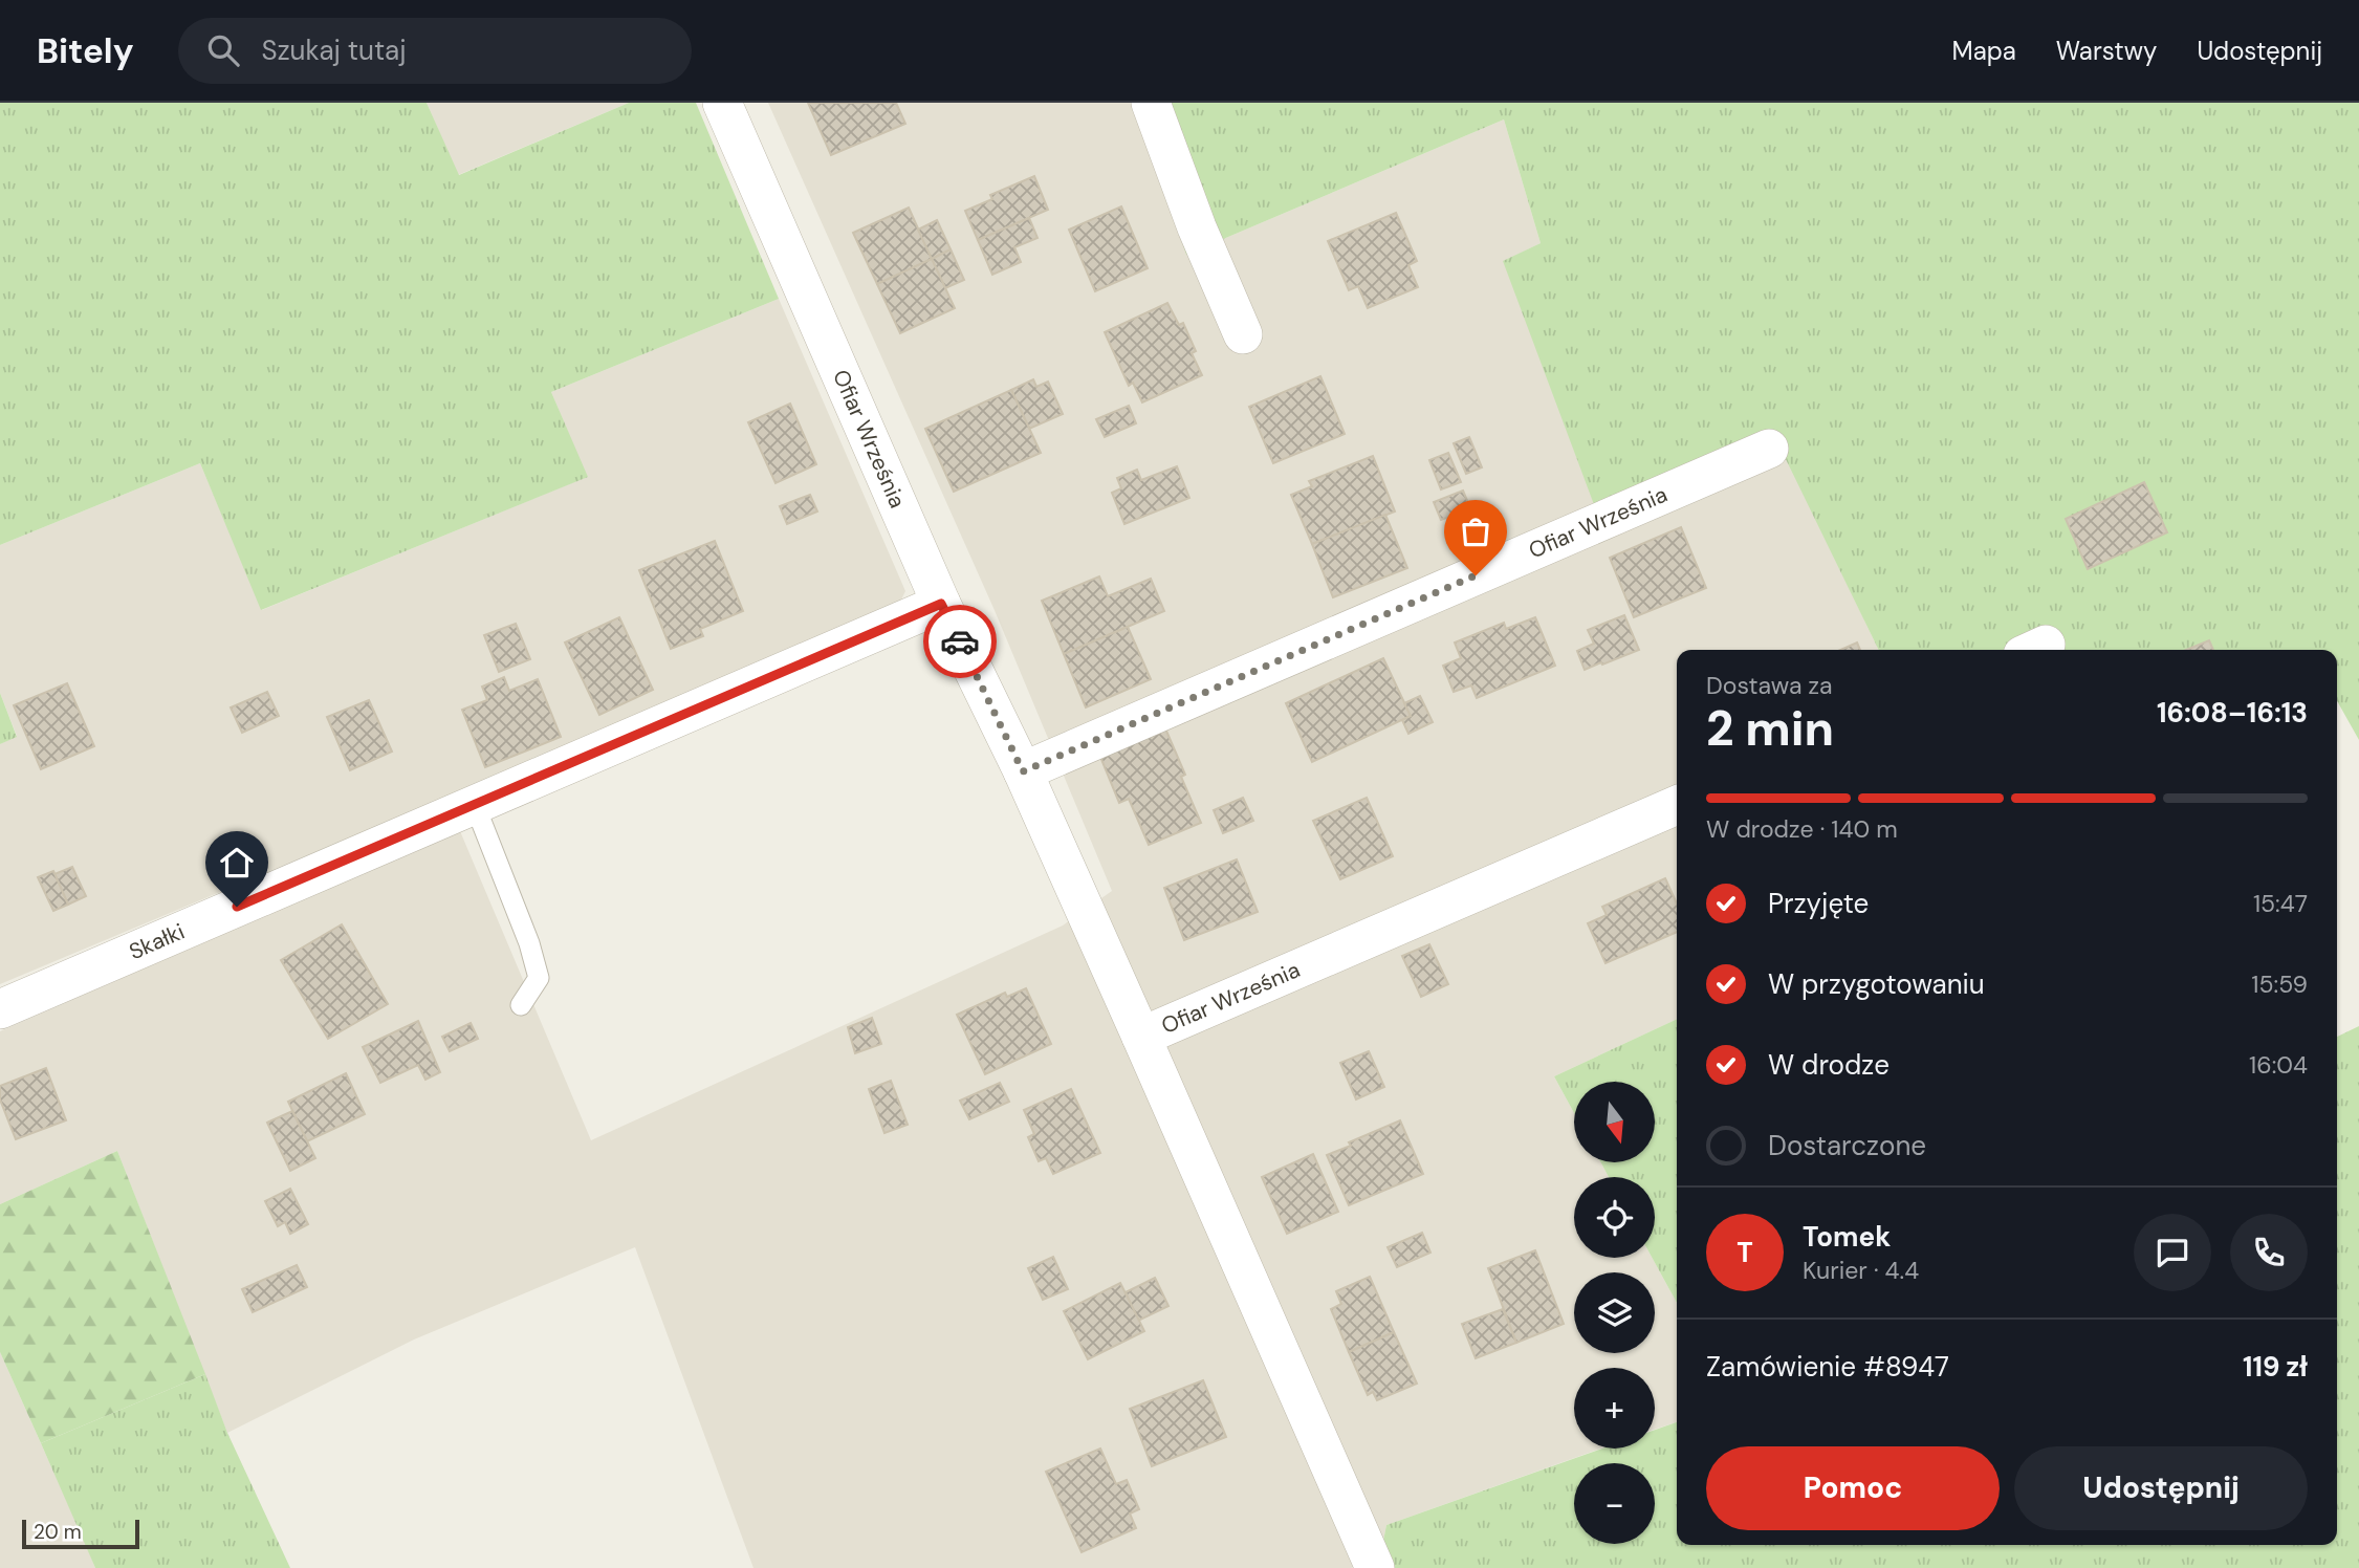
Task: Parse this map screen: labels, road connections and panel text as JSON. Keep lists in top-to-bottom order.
{
  "streets": {
    "street": ["Ofiar Września", "Skałki"]
  },
  "crossings": [
    ["Ofiar Września", "Skałki"]
  ],
  "scale_bar": "20 m",
  "north": "bottom",
  "page": {
    "header": "Bitely",
    "search": "Szukaj tutaj",
    "nav": ["Mapa", "Warstwy", "Udostępnij"],
    "heading": ["2 min", "Dostawa za", "16:08–16:13"],
    "panel": [
      "Tomek",
      "Kurier · 4.4",
      "Zamówienie #8947",
      "119 zł"
    ],
    "bar": "W drodze · 140 m",
    "list": [
      ["Przyjęte", "15:47"],
      ["W przygotowaniu", "15:59"],
      ["W drodze", "16:04"],
      "Dostarczone"
    ],
    "map_buttons": ["+", "−"],
    "round": "T",
    "buttons": ["Pomoc", "Udostępnij"],
    "scale": "20 m"
  }
}
